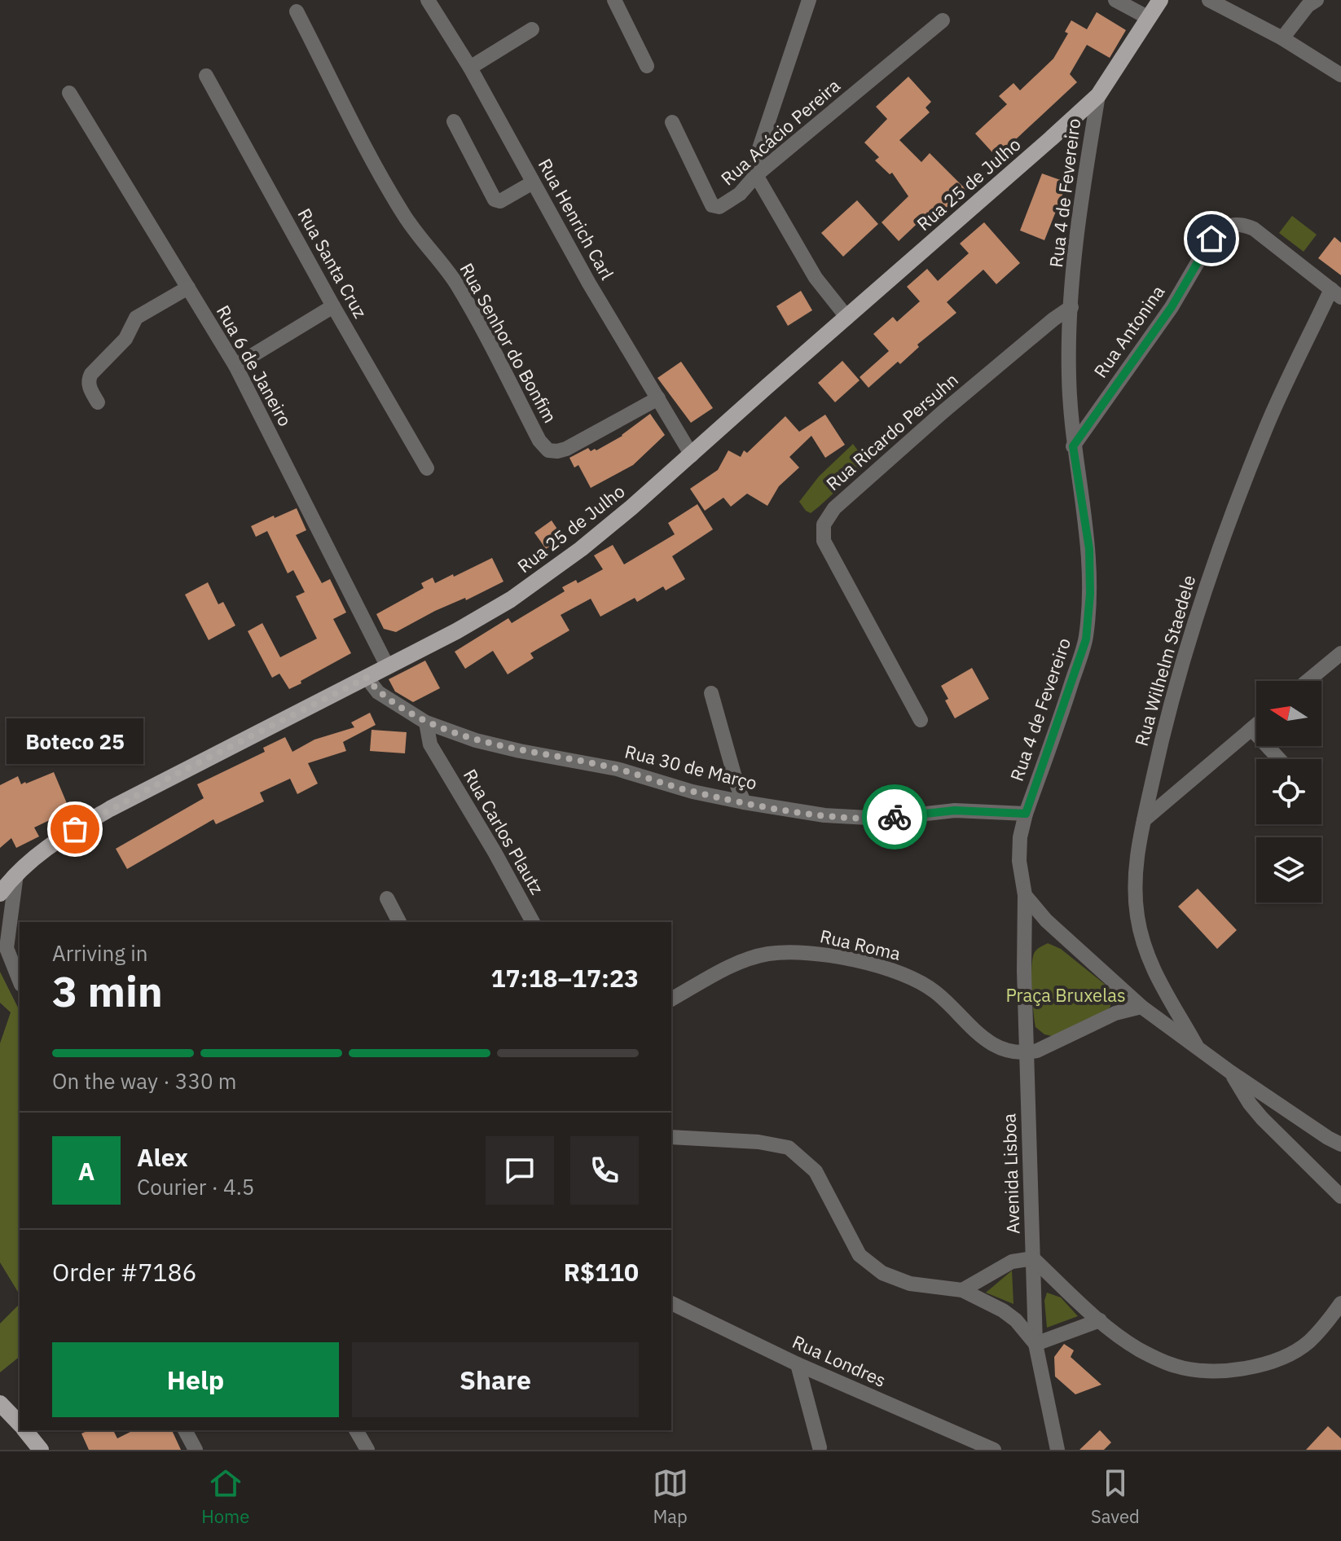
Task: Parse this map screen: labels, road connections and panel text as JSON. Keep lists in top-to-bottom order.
{
  "streets": {
    "main road": ["Rua 25 de Julho"],
    "street": [
      "Rua Acácio Pereira",
      "Rua 4 de Fevereiro",
      "Rua Henrich Carl",
      "Rua Santa Cruz",
      "Rua Antonina",
      "Rua Senhor do Bonfim",
      "Rua 6 de Janeiro",
      "Rua Ricardo Persuhn",
      "Rua Wilhelm Staedele",
      "Rua 30 de Março",
      "Rua Carlos Plautz",
      "Rua Roma",
      "Avenida Lisboa",
      "Rua Londres"
    ]
  },
  "crossings": [
    ["Rua 25 de Julho", "Rua 4 de Fevereiro"],
    ["Rua 25 de Julho", "Rua Henrich Carl"],
    ["Rua 25 de Julho", "Rua 6 de Janeiro"],
    ["Rua 25 de Julho", "Rua 30 de Março"],
    ["Rua 4 de Fevereiro", "Rua Antonina"],
    ["Rua 4 de Fevereiro", "Rua Ricardo Persuhn"],
    ["Rua 4 de Fevereiro", "Rua 30 de Março"],
    ["Rua 4 de Fevereiro", "Avenida Lisboa"],
    ["Rua Henrich Carl", "Rua Senhor do Bonfim"],
    ["Rua Antonina", "Rua Wilhelm Staedele"],
    ["Rua 30 de Março", "Rua Carlos Plautz"],
    ["Rua Roma", "Avenida Lisboa"]
  ],
  "parks": ["Praça Bruxelas"],
  "places": ["Boteco 25"],
  "north": "left",
  "page": {
    "bubble": "Boteco 25",
    "heading": ["3 min", "Arriving in", "17:18–17:23"],
    "panel": [
      "Alex",
      "Courier · 4.5",
      "Order #7186",
      "R$110"
    ],
    "bar": "On the way · 330 m",
    "round": "A",
    "buttons": ["Help", "Share"],
    "tabs": ["Home", "Map", "Saved"]
  }
}
